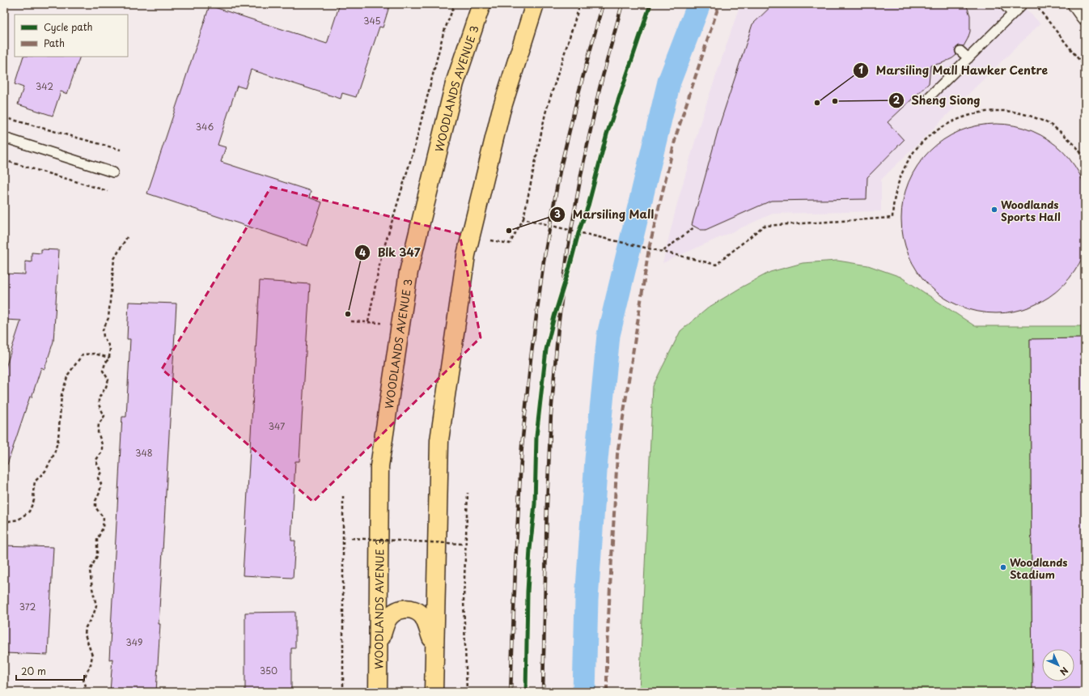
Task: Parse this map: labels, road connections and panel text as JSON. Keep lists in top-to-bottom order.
{
  "streets": {
    "main road": ["WOODLANDS AVENUE 3"]
  },
  "places": [
    "Sheng Siong",
    "Marsiling Mall Hawker Centre",
    "Woodlands Sports Hall",
    "Marsiling Mall",
    "Blk 347",
    "Woodlands Stadium"
  ],
  "house_numbers": [
    "345",
    "342",
    "346",
    "347",
    "348",
    "372",
    "349",
    "350"
  ],
  "legend": ["Cycle path", "Path"],
  "scale_bar": "20 m",
  "north": "bottom right"
}
